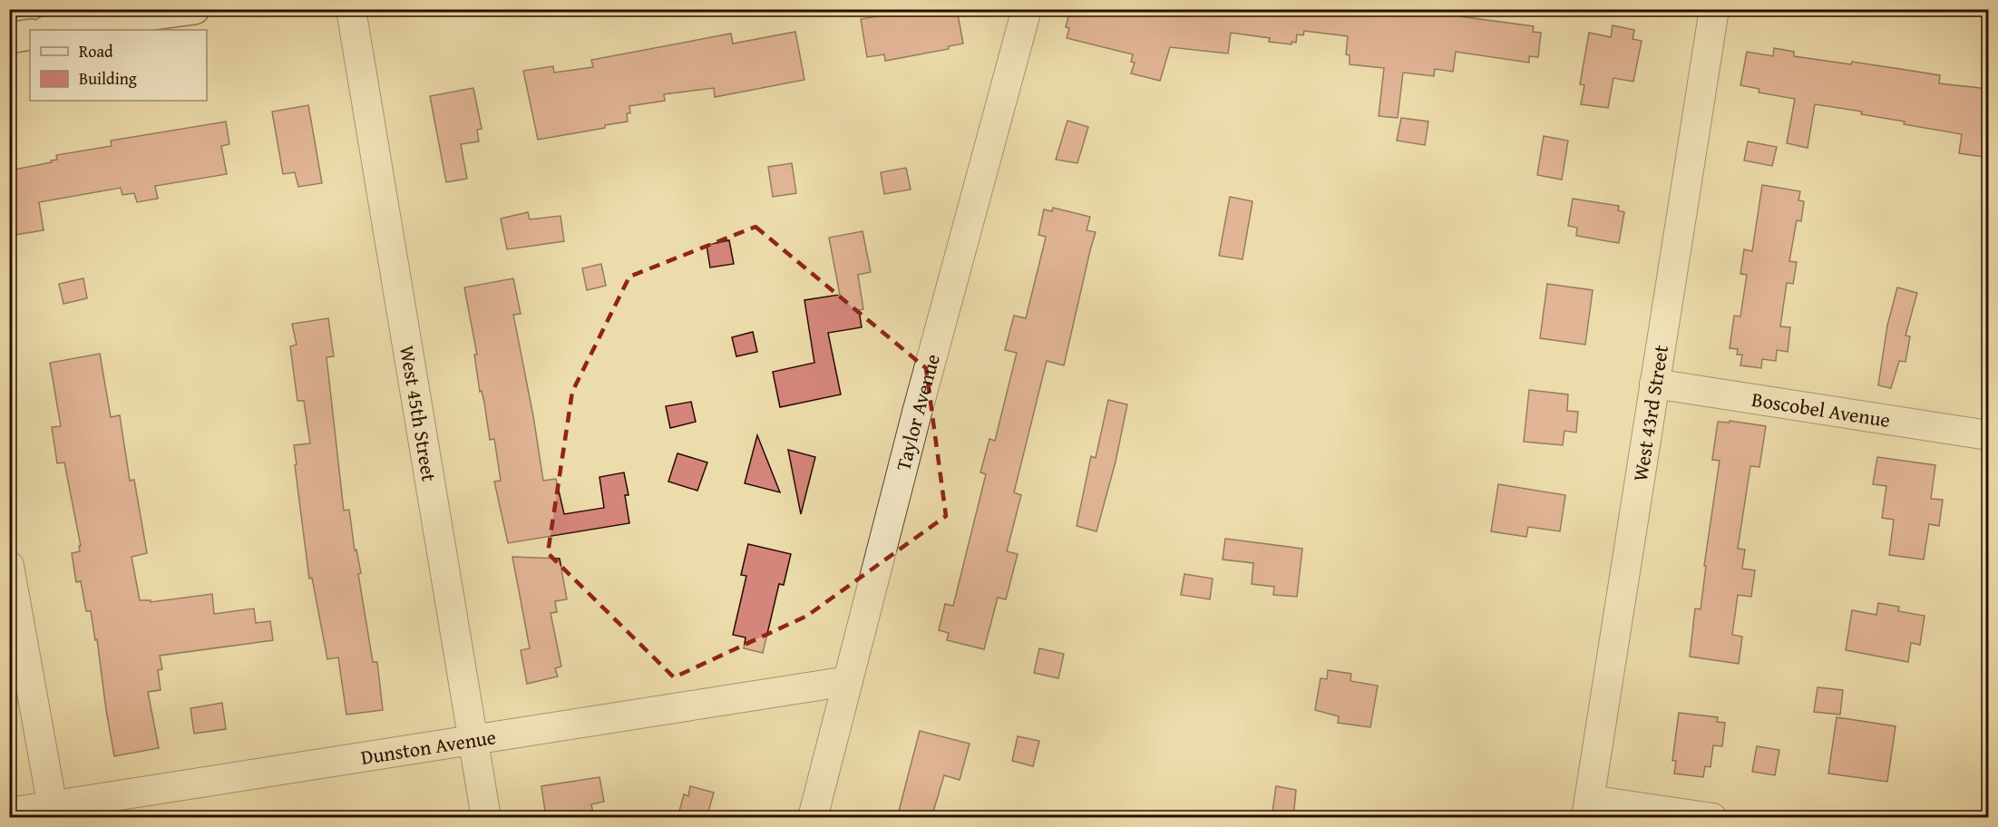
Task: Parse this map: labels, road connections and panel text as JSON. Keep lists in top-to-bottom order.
{
  "streets": {
    "street": [
      "Boscobel Avenue",
      "Taylor Avenue",
      "West 45th Street",
      "West 43rd Street",
      "Dunston Avenue"
    ]
  },
  "crossings": [
    ["Boscobel Avenue", "West 43rd Street"],
    ["Taylor Avenue", "Dunston Avenue"],
    ["West 45th Street", "Dunston Avenue"]
  ],
  "legend": ["Road", "Building"]
}
